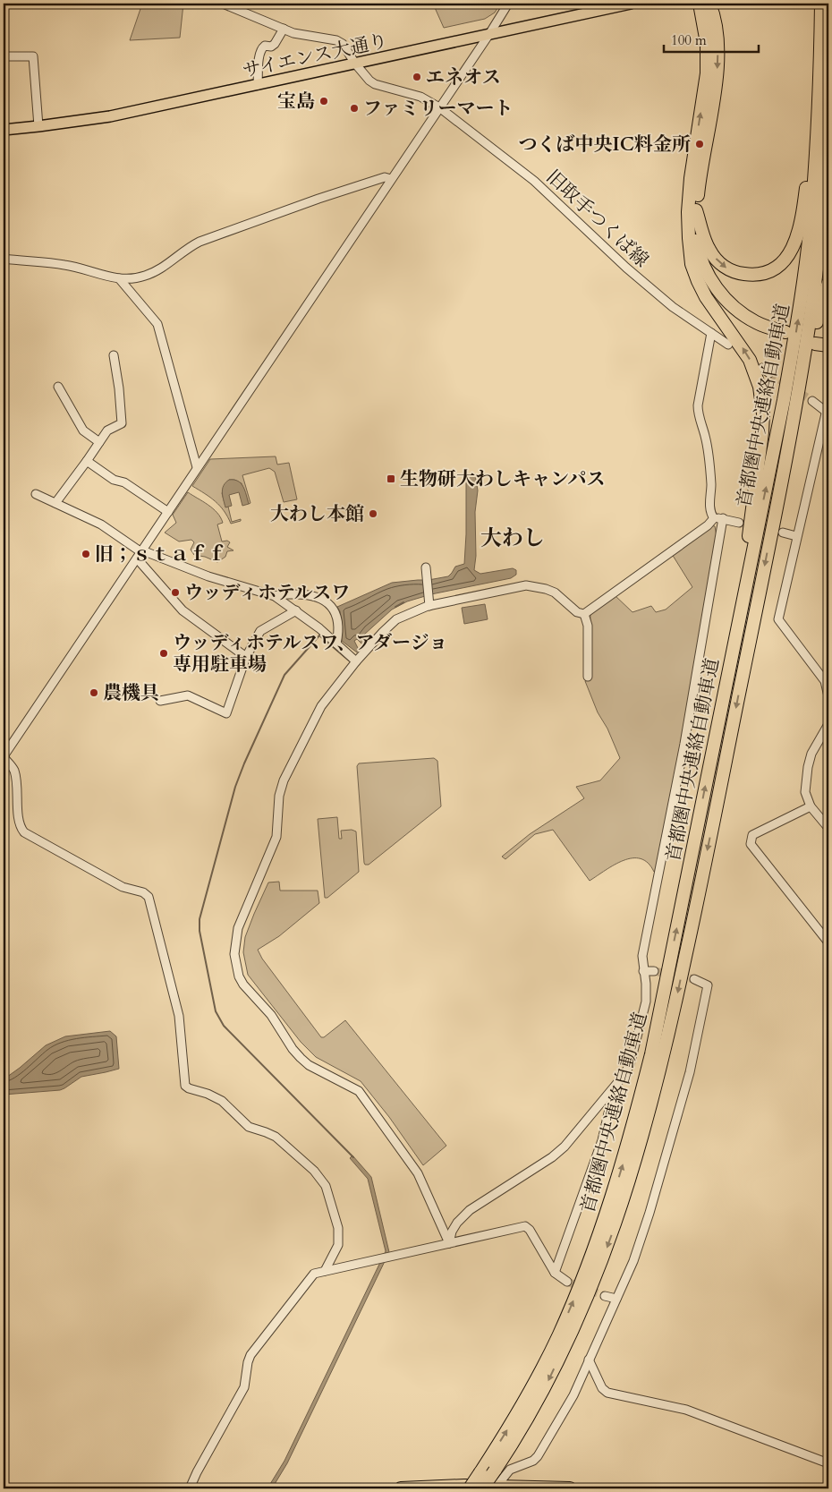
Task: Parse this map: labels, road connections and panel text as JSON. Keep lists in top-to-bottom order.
{
  "streets": {
    "highway": ["首都圏中央連絡自動車道"],
    "main road": ["サイエンス大通り"],
    "street": ["旧取手つくば線"]
  },
  "crossings": [
    ["サイエンス大通り", "旧取手つくば線"]
  ],
  "districts": ["大わし"],
  "places": {
    "other": [
      "エネオス",
      "宝島",
      "ファミリーマート",
      "つくば中央IC料金所",
      "大わし本館",
      "旧；ｓｔａｆｆ",
      "ウッディホテルスワ",
      "ウッディホテルスワ、アダージョ 専用駐車場",
      "農機具"
    ],
    "transit": ["生物研大わしキャンパス"]
  },
  "scale_bar": "100 m"
}
